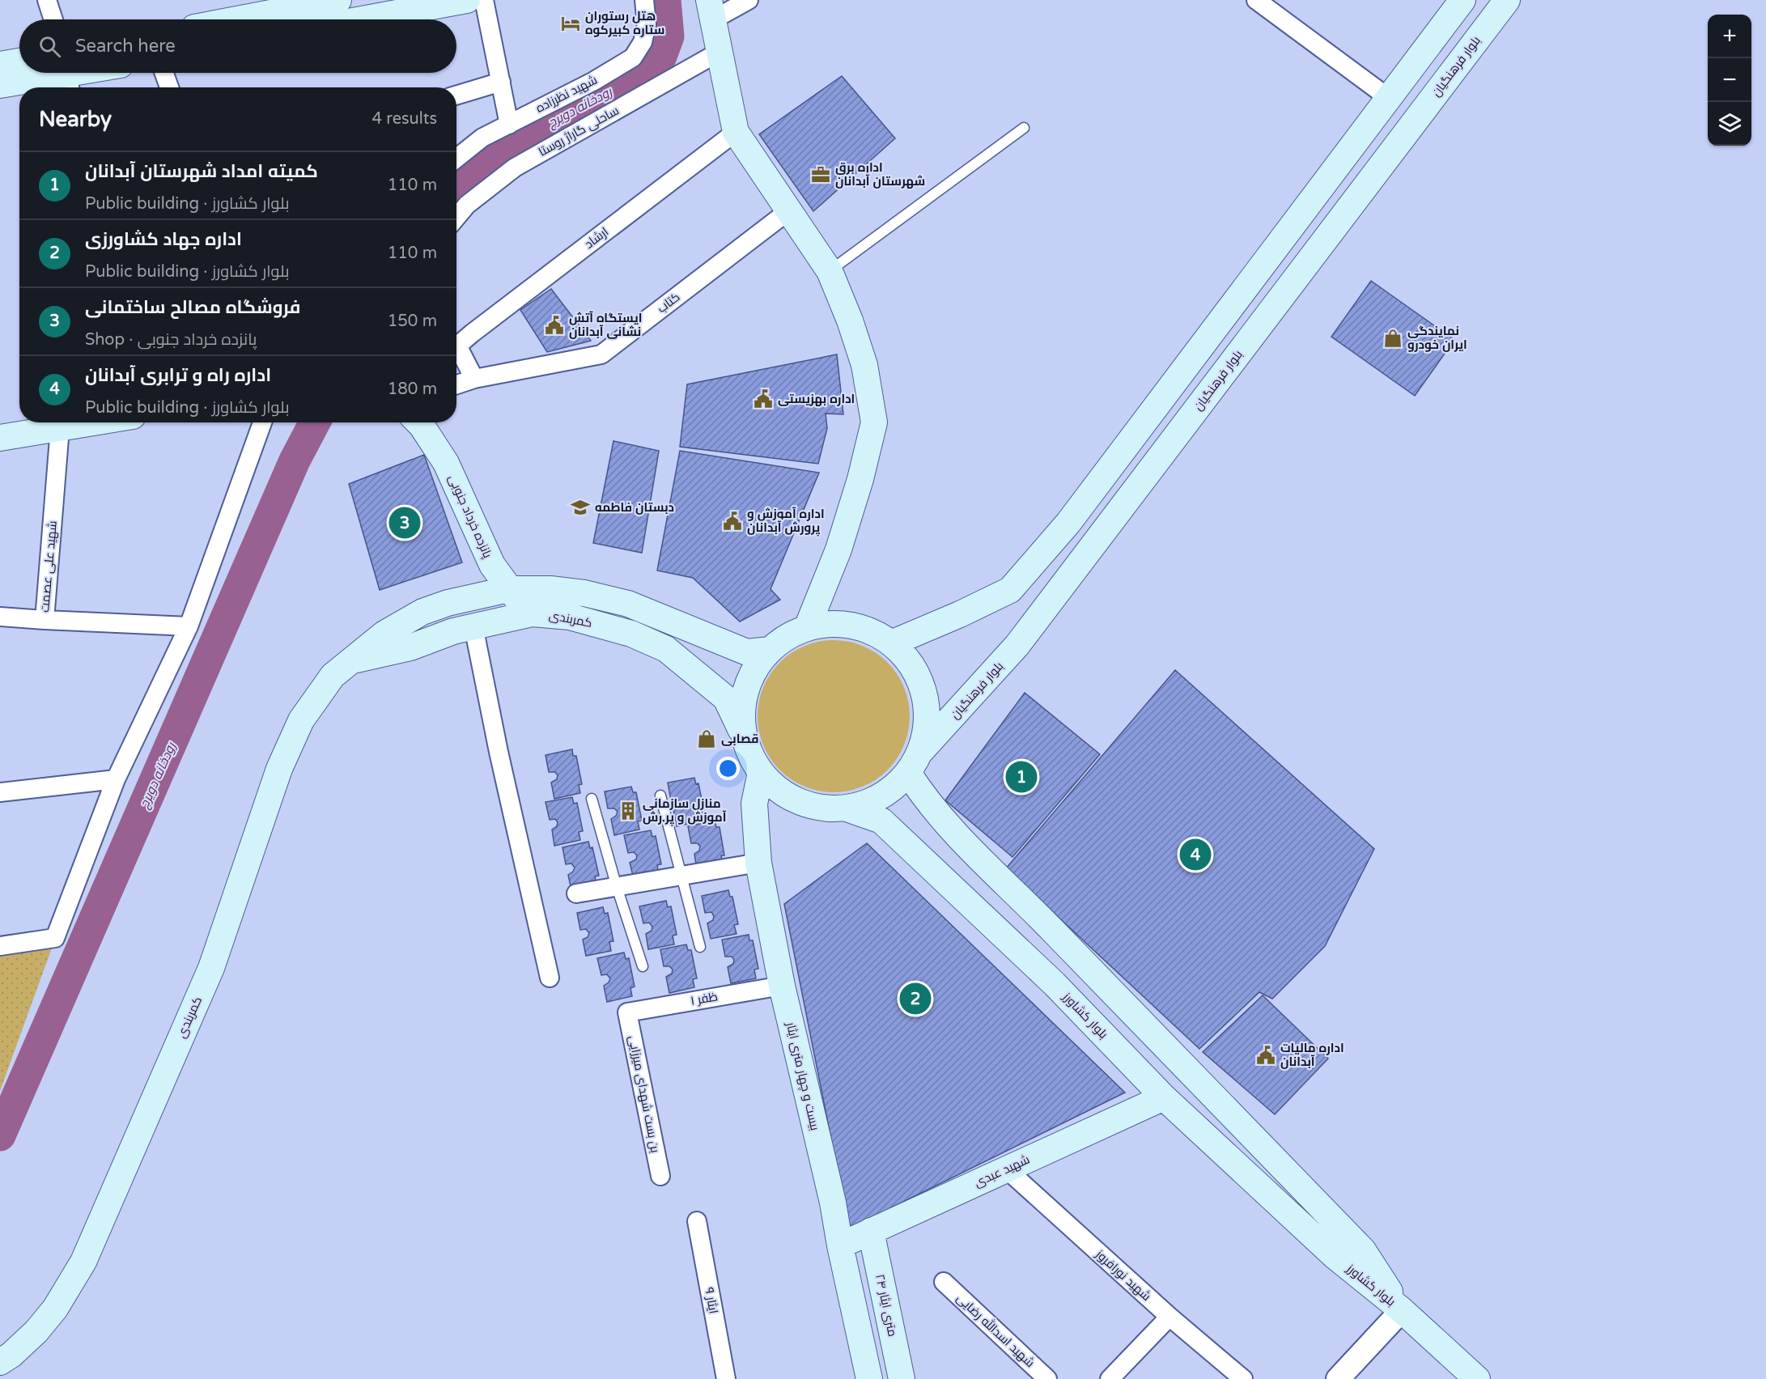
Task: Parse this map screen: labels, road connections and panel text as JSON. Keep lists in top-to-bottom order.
{
  "streets": {
    "main road": [
      "بلوار فرهنگیان",
      "پانزده خرداد جنوبی",
      "کمربندی",
      "بلوار کشاورز",
      "بیست و چهار متری ایثار",
      "شهید عبدی",
      "۲۴ متری ایثار"
    ],
    "street": [
      "شهید نظرزاده",
      "ساحلی گاراژ روستا",
      "ارشاد",
      "کتاب",
      "شهید علی عصمت",
      "ظفر ۱",
      "بن بست شهدای میرزایی",
      "شهید نورافروز",
      "ایثار ۹",
      "شهید اسدالله رضایی"
    ]
  },
  "crossings": [
    ["بلوار فرهنگیان", "بلوار کشاورز"],
    ["پانزده خرداد جنوبی", "کمربندی"],
    ["ظفر ۱", "بیست و چهار متری ایثار"],
    ["ظفر ۱", "بن بست شهدای میرزایی"],
    ["بلوار کشاورز", "شهید عبدی"],
    ["بیست و چهار متری ایثار", "شهید عبدی"],
    ["شهید عبدی", "شهید نورافروز"],
    ["شهید عبدی", "۲۴ متری ایثار"]
  ],
  "water": ["رودخانه دویرج"],
  "places": {
    "hotel": ["هتل رستوران ستاره کبیرکوه"],
    "office": ["اداره برق شهرستان آبدانان"],
    "public building": [
      "ایستگاه آتش نشانی آبدانان",
      "اداره بهزیستی",
      "اداره آموزش و پرورش آبدانان",
      "اداره مالیات آبدانان"
    ],
    "shop": ["نمایندگی ایران خودرو", "قصابی"],
    "school or university": ["دبستان فاطمه"],
    "building": ["منازل سازمانی آموزش و پر.رش"]
  },
  "page": {
    "map_buttons": ["+", "−"],
    "search": "Search here",
    "heading": ["Nearby", "4 results"],
    "list": [
      {
        "mark": "1",
        "name": "کمیته امداد شهرستان آبدانان",
        "note": "Public building · بلوار کشاورز",
        "value": "110 m"
      },
      {
        "mark": "2",
        "name": "اداره جهاد کشاورزی",
        "note": "Public building · بلوار کشاورز",
        "value": "110 m"
      },
      {
        "mark": "3",
        "name": "فروشگاه مصالح ساختمانی",
        "note": "Shop · پانزده خرداد جنوبی",
        "value": "150 m"
      },
      {
        "mark": "4",
        "name": "اداره راه و ترابری آبدانان",
        "note": "Public building · بلوار کشاورز",
        "value": "180 m"
      }
    ],
    "pins": [
      "3",
      "1",
      "4",
      "2"
    ]
  }
}
